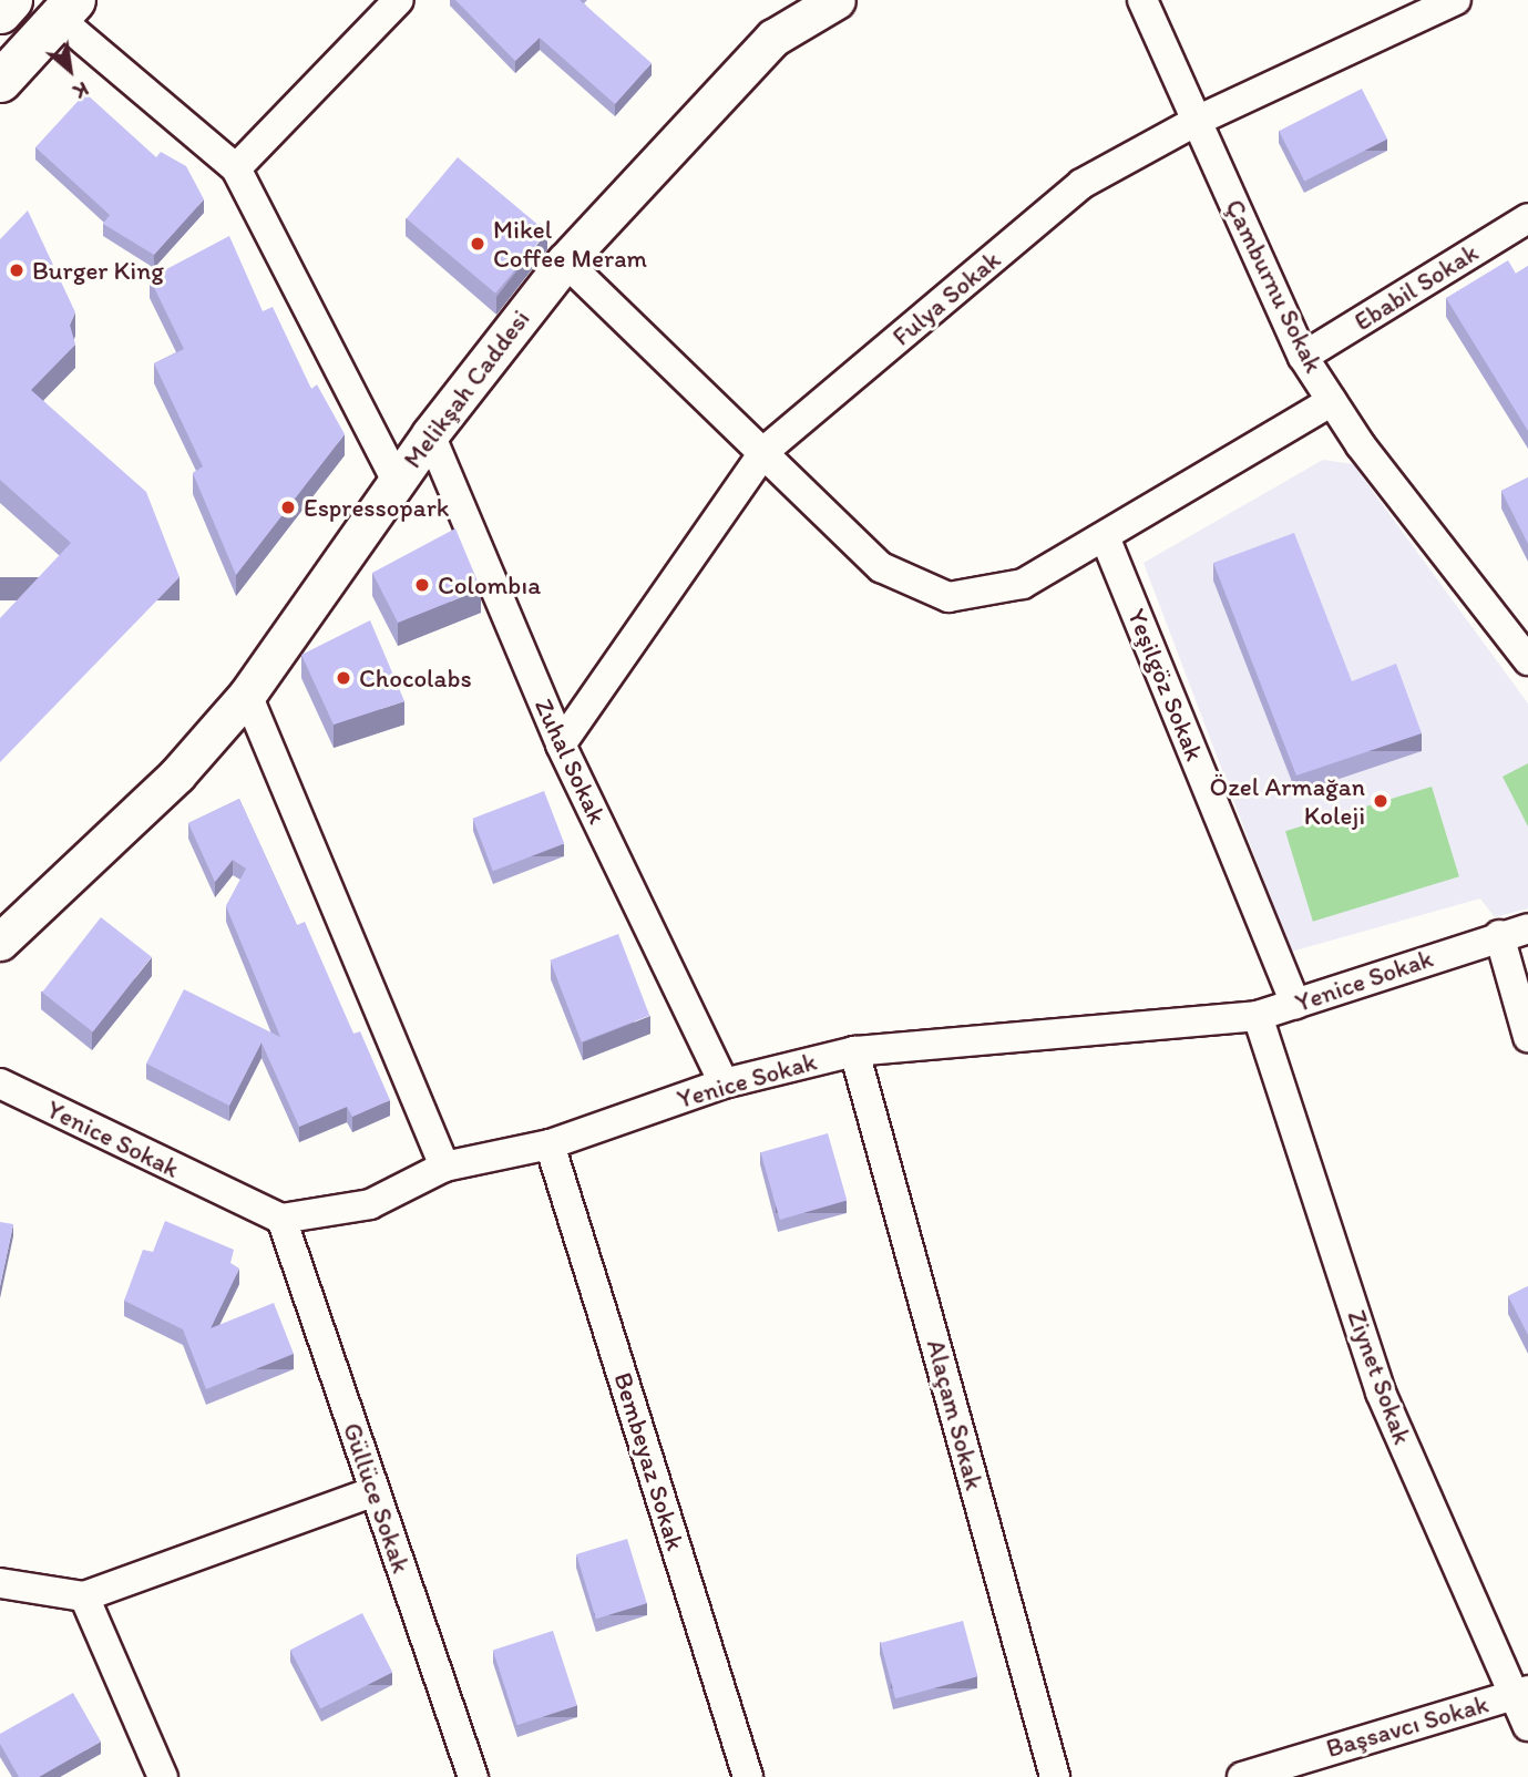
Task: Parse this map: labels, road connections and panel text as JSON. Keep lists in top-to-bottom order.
{
  "streets": {
    "street": [
      "Çamburnu Sokak",
      "Ebabil Sokak",
      "Fulya Sokak",
      "Melikşah Caddesi",
      "Yeşilgöz Sokak",
      "Zuhal Sokak",
      "Yenice Sokak",
      "Ziynet Sokak",
      "Alaçam Sokak",
      "Bembeyaz Sokak",
      "Güllüce Sokak",
      "Başsavcı Sokak"
    ]
  },
  "crossings": [
    ["Çamburnu Sokak", "Ebabil Sokak"],
    ["Çamburnu Sokak", "Fulya Sokak"],
    ["Fulya Sokak", "Zuhal Sokak"],
    ["Melikşah Caddesi", "Zuhal Sokak"],
    ["Yeşilgöz Sokak", "Yenice Sokak"],
    ["Zuhal Sokak", "Yenice Sokak"],
    ["Yenice Sokak", "Ziynet Sokak"],
    ["Yenice Sokak", "Alaçam Sokak"],
    ["Yenice Sokak", "Bembeyaz Sokak"],
    ["Yenice Sokak", "Güllüce Sokak"],
    ["Ziynet Sokak", "Başsavcı Sokak"]
  ],
  "places": [
    "Mikel Coffee Meram",
    "Burger King",
    "Espressopark",
    "Colombıa",
    "Chocolabs",
    "Özel Armağan Koleji"
  ],
  "north": "bottom right"
}
